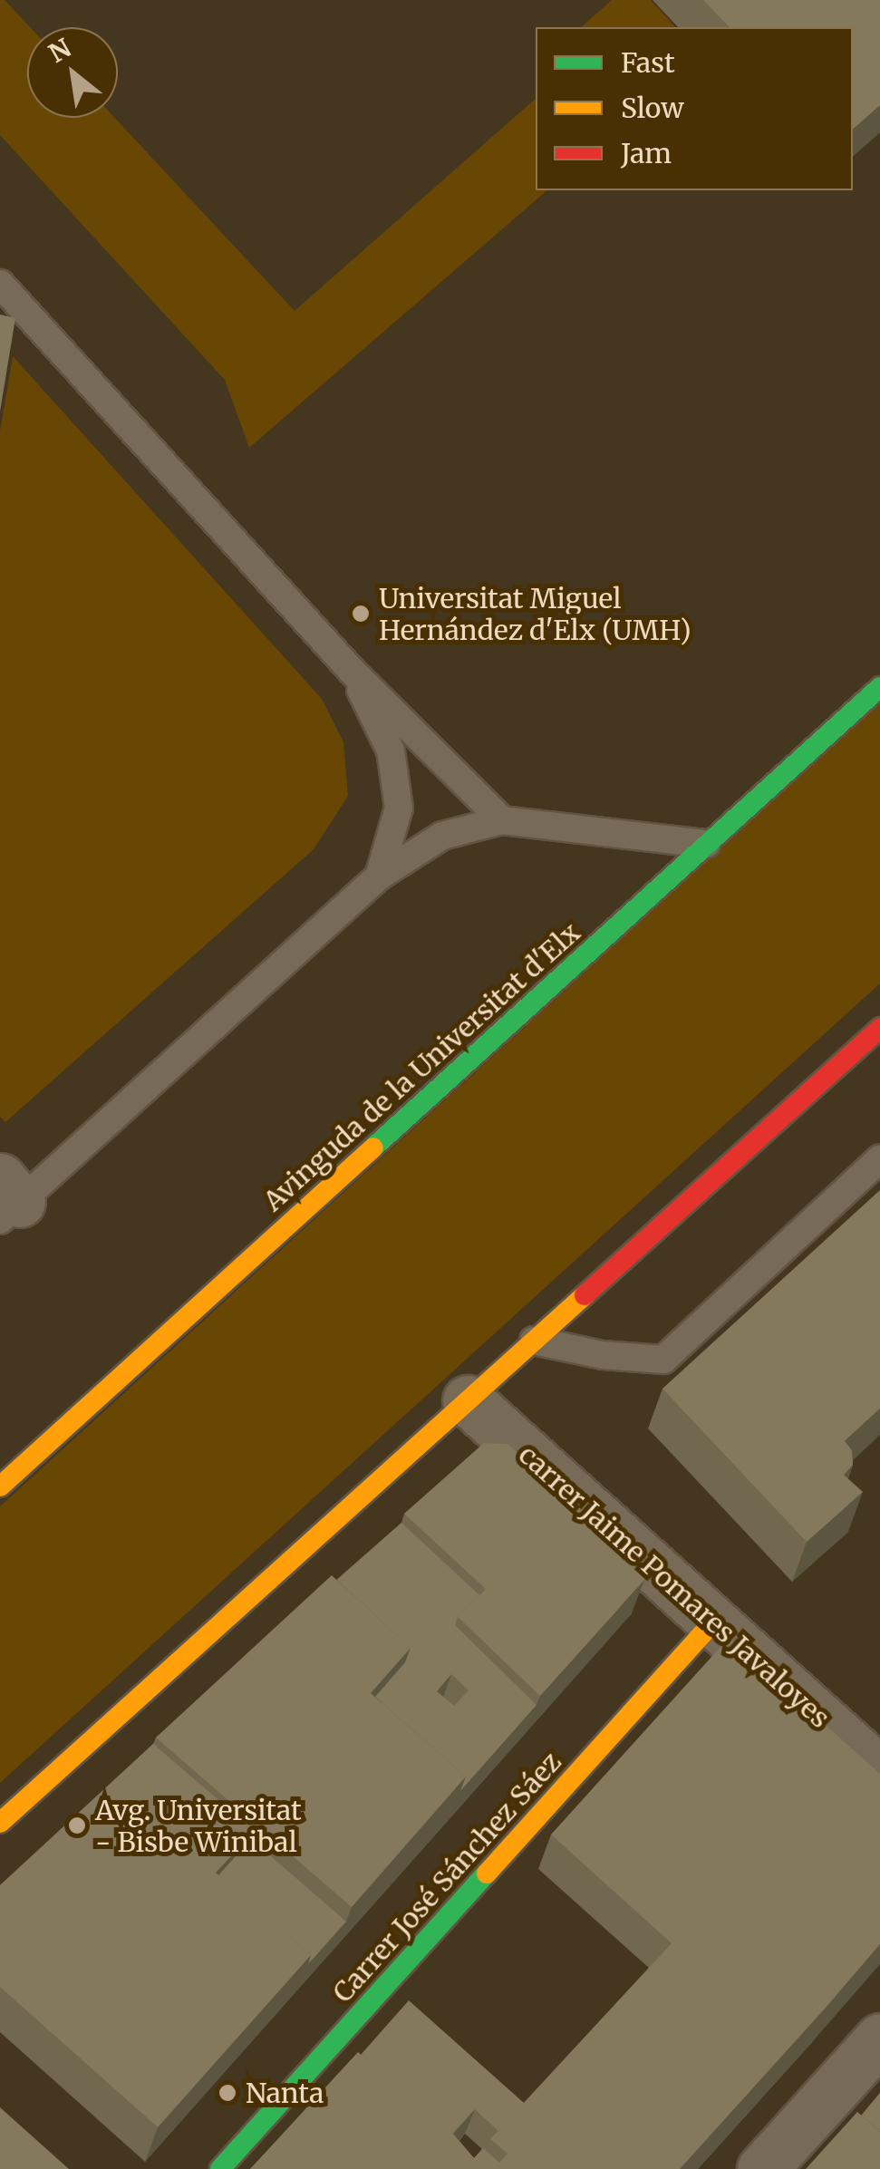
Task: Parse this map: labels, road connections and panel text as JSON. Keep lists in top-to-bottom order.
{
  "streets": {
    "main road": ["Avinguda de la Universitat d'Elx", "Carrer José Sánchez Sáez"],
    "street": ["carrer Jaime Pomares Javaloyes"]
  },
  "crossings": [
    ["carrer Jaime Pomares Javaloyes", "Carrer José Sánchez Sáez"]
  ],
  "places": ["Universitat Miguel Hernández d'Elx (UMH)", "Avg. Universitat - Bisbe Winibal", "Nanta"],
  "legend": ["Fast", "Slow", "Jam"],
  "north": "top left"
}
